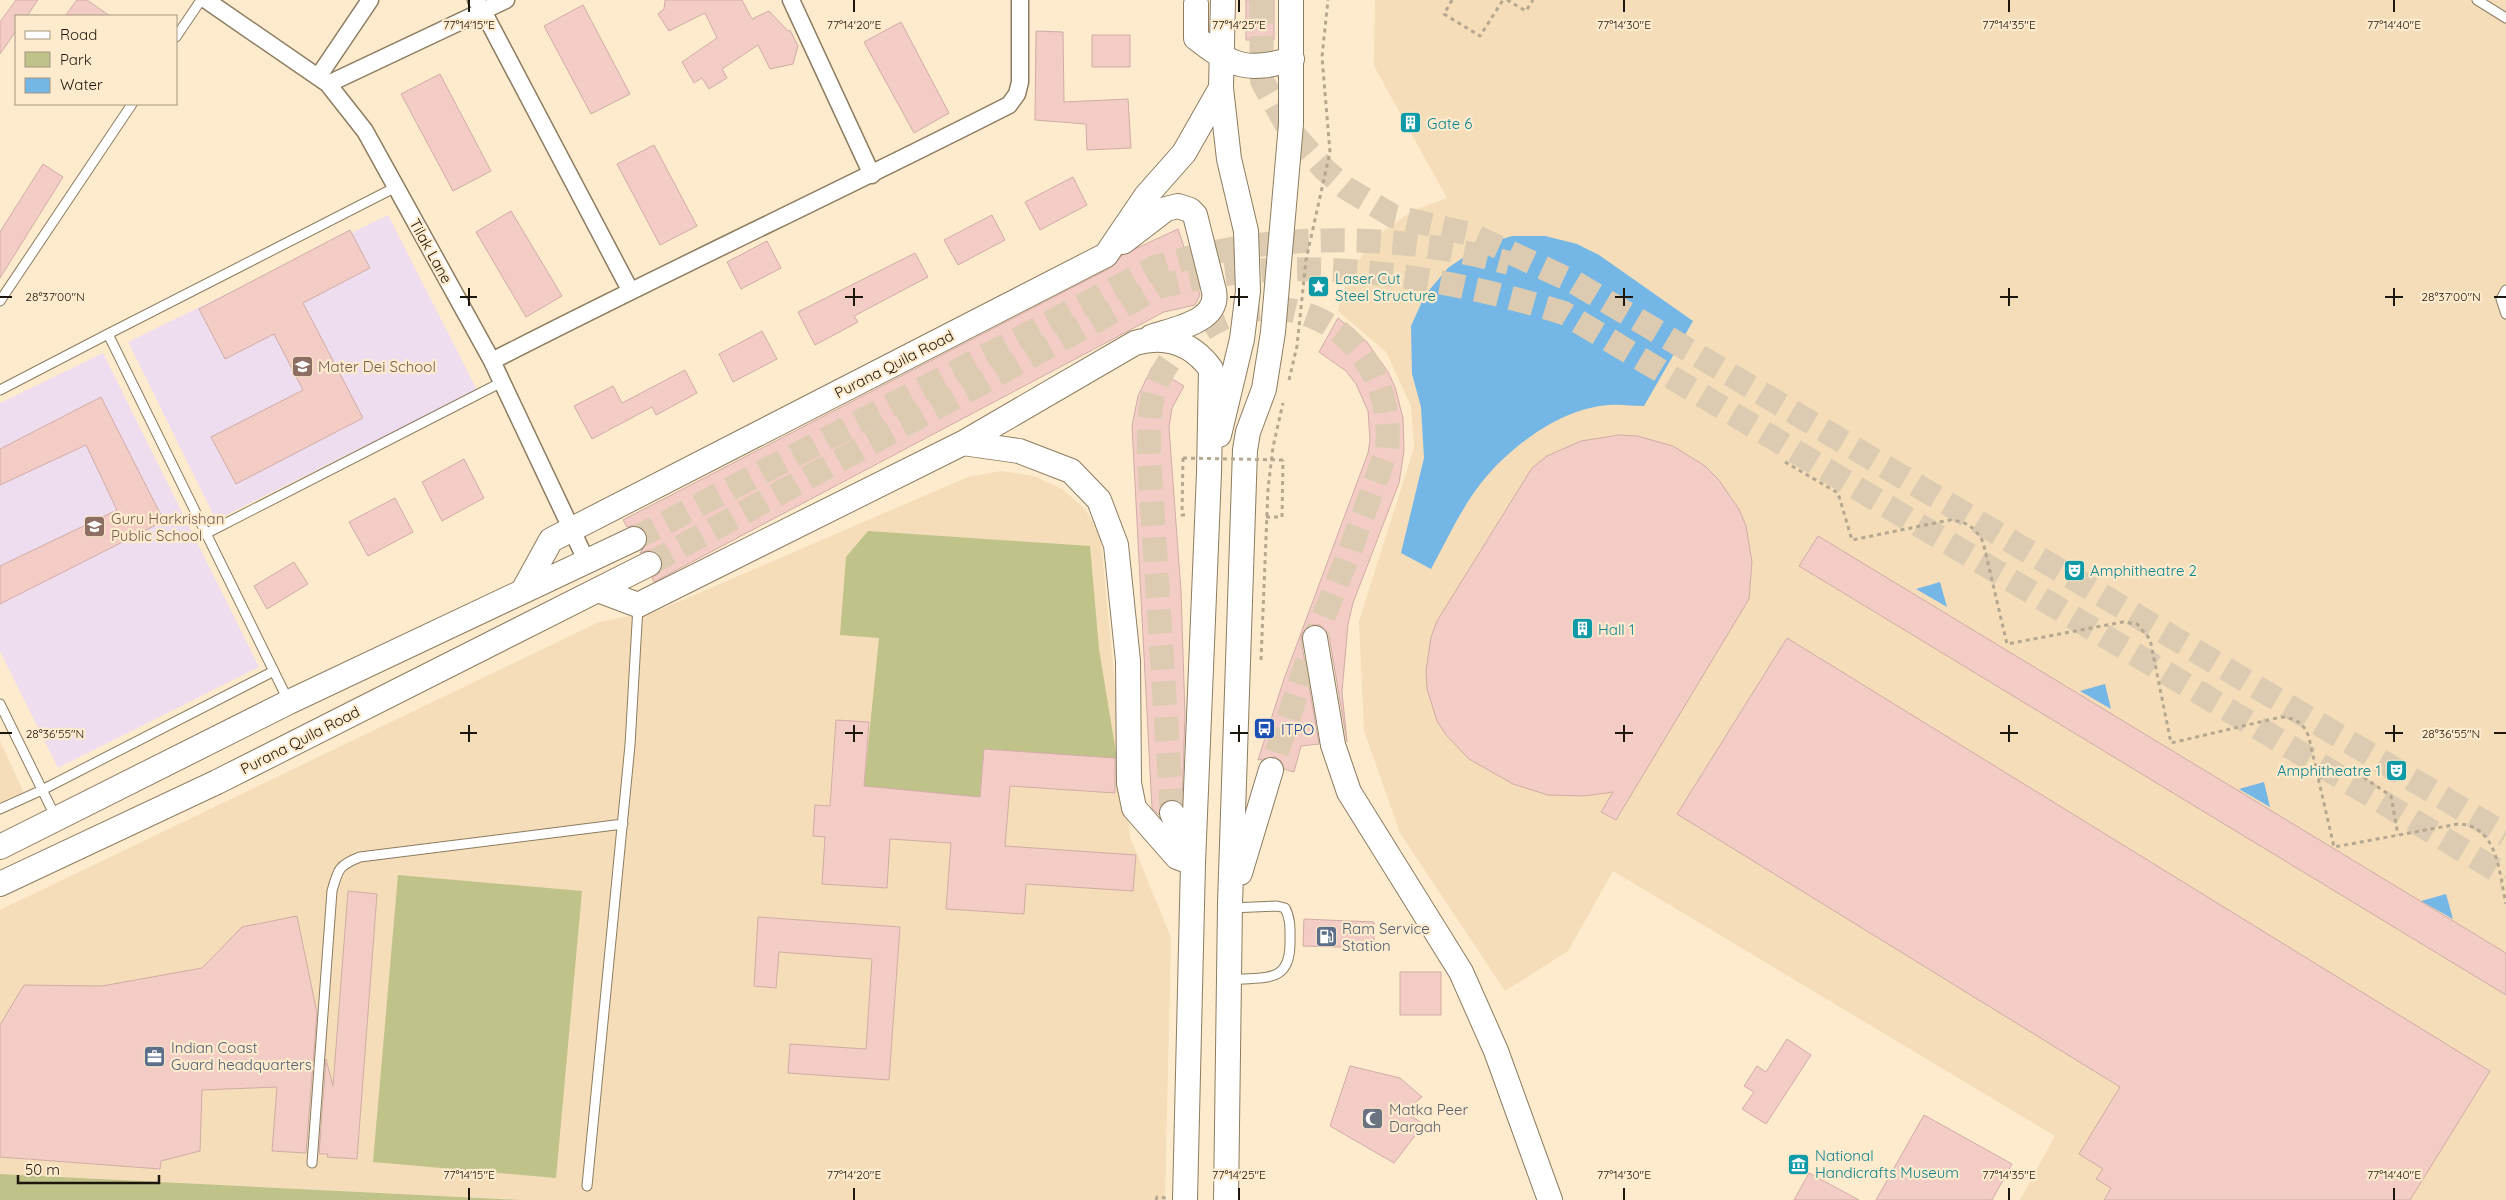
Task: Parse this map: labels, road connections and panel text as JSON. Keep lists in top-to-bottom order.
{
  "streets": {
    "main road": ["Purana Quila Road"],
    "street": ["Tilak Lane"]
  },
  "crossings": [
    ["Tilak Lane", "Purana Quila Road"]
  ],
  "places": {
    "building": ["Gate 6", "Hall 1"],
    "place": ["Laser Cut Steel Structure"],
    "school or university": ["Mater Dei School", "Guru Harkrishan Public School"],
    "theatre": ["Amphitheatre 2", "Amphitheatre 1"],
    "bus stop": ["ITPO"],
    "fuel station": ["Ram Service Station"],
    "office": ["Indian Coast Guard headquarters"],
    "mosque": ["Matka Peer Dargah"],
    "museum": ["National Handicrafts Museum"]
  },
  "legend": ["Road", "Park", "Water"],
  "scale_bar": "50 m",
  "coordinates": [
    "77°14'15\"E",
    "77°14'20\"E",
    "77°14'25\"E",
    "77°14'30\"E",
    "77°14'35\"E",
    "77°14'40\"E",
    "28°37'00\"N",
    "28°36'55\"N"
  ]
}
